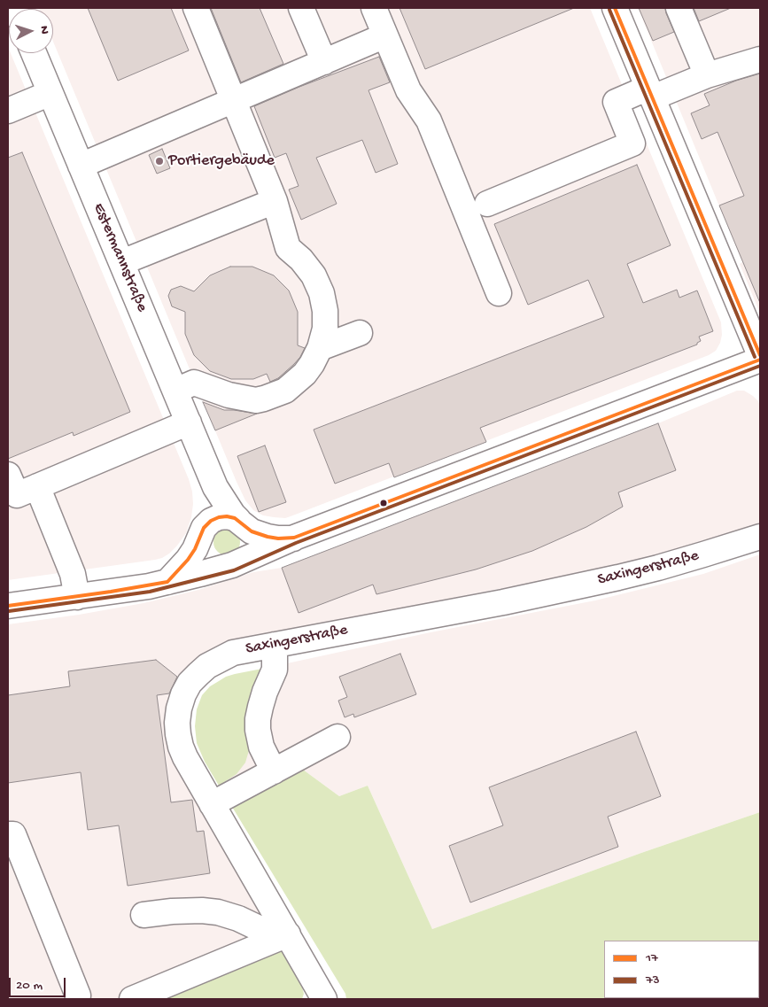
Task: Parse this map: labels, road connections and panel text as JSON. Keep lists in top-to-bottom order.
{
  "streets": {
    "street": ["Estermannstraße", "Saxingerstraße"]
  },
  "places": ["Portiergebäude"],
  "lines": ["transit line 17", "transit line 73"],
  "legend": ["17", "73"],
  "scale_bar": "20 m",
  "north": "right"
}
